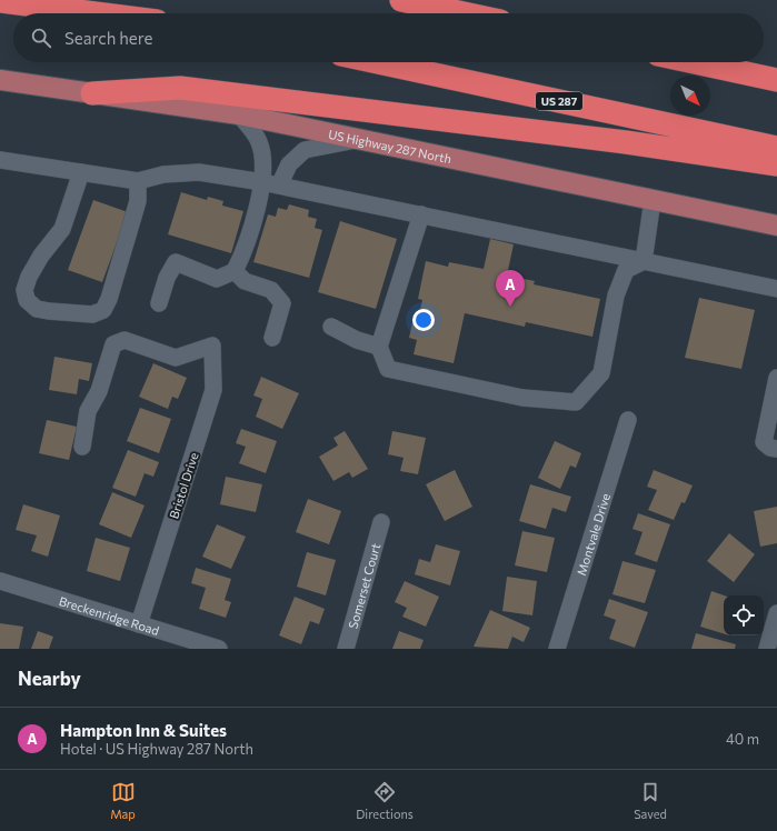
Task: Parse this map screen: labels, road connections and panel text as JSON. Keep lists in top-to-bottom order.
{
  "streets": {
    "highway": ["US 287"],
    "main road": ["US Highway 287 North"],
    "street": [
      "Bristol Drive",
      "Montvale Drive",
      "Somerset Court",
      "Breckenridge Road"
    ]
  },
  "crossings": [
    ["Bristol Drive", "Breckenridge Road"]
  ],
  "north": "bottom right",
  "page": {
    "search": "Search here",
    "pins": "A",
    "heading": "Nearby",
    "list": [
      {
        "mark": "A",
        "name": "Hampton Inn & Suites",
        "note": "Hotel · US Highway 287 North",
        "value": "40 m"
      }
    ],
    "nav": ["Map", "Directions", "Saved"]
  }
}
